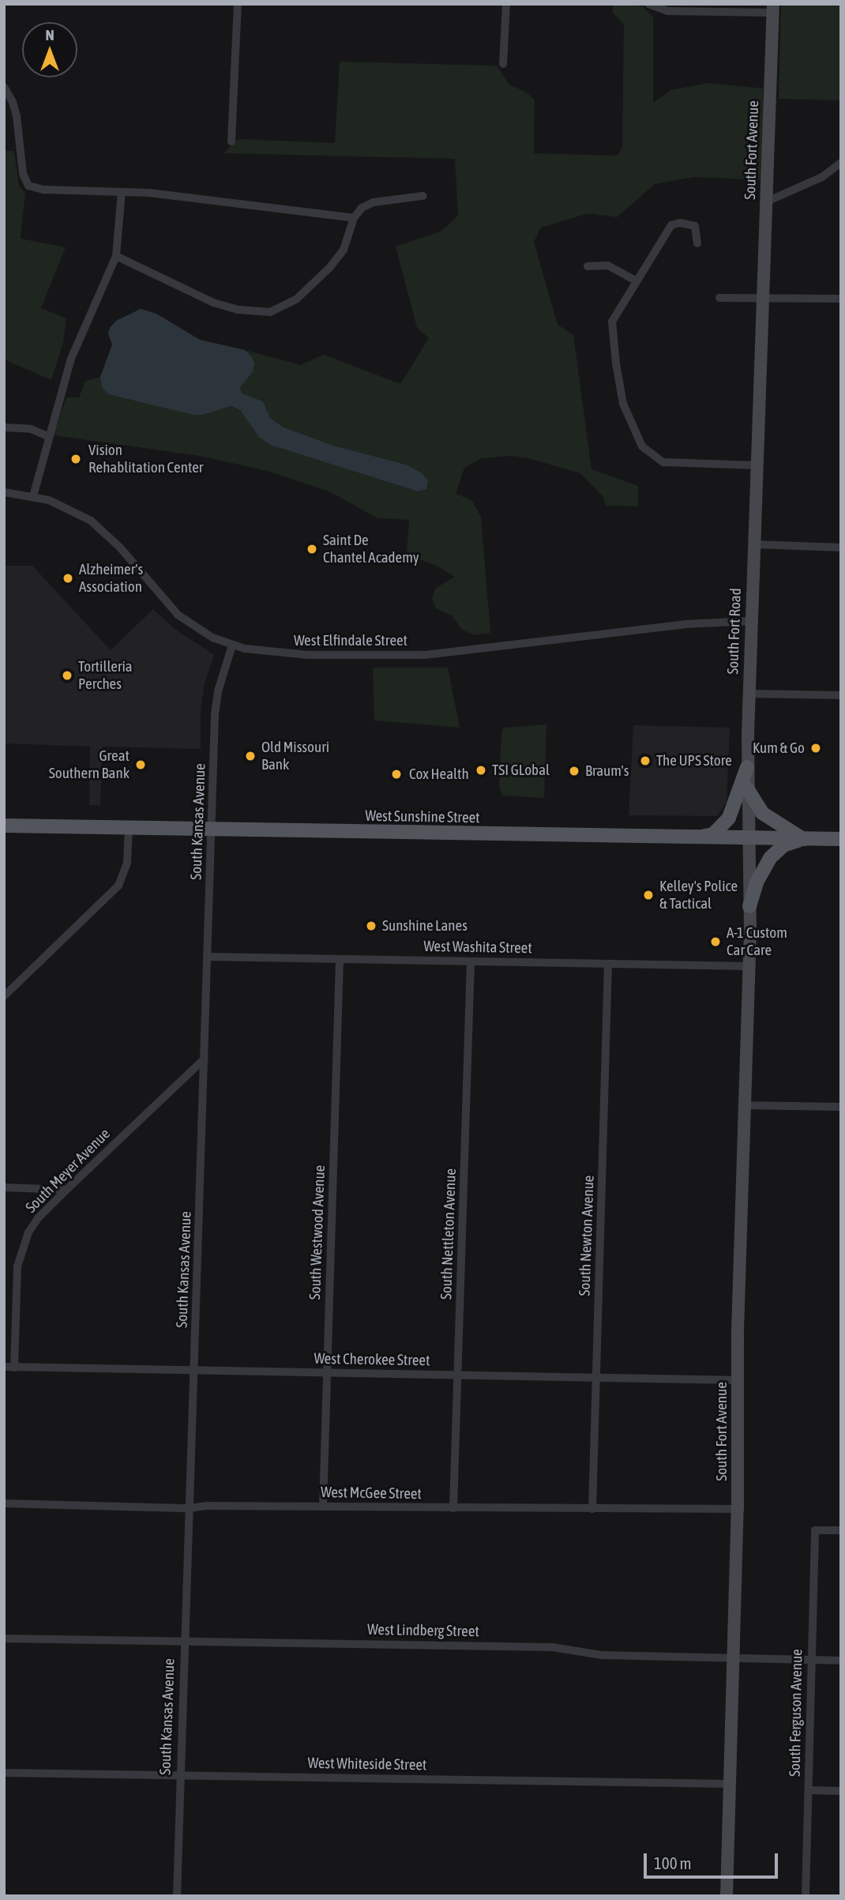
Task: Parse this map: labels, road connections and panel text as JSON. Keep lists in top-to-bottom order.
{
  "streets": {
    "main road": ["West Sunshine Street"],
    "street": [
      "South Fort Avenue",
      "South Fort Road",
      "West Elfindale Street",
      "South Kansas Avenue",
      "West Washita Street",
      "South Meyer Avenue",
      "South Westwood Avenue",
      "South Nettleton Avenue",
      "South Newton Avenue",
      "West Cherokee Street",
      "West McGee Street",
      "West Lindberg Street",
      "South Ferguson Avenue",
      "West Whiteside Street"
    ]
  },
  "crossings": [
    ["South Fort Avenue", "South Fort Road"],
    ["South Fort Avenue", "West Washita Street"],
    ["South Fort Avenue", "West Cherokee Street"],
    ["South Fort Avenue", "West McGee Street"],
    ["South Fort Avenue", "West Lindberg Street"],
    ["South Fort Avenue", "West Whiteside Street"],
    ["South Fort Road", "West Elfindale Street"],
    ["South Fort Road", "West Sunshine Street"],
    ["South Fort Road", "West Washita Street"],
    ["West Elfindale Street", "South Kansas Avenue"],
    ["West Sunshine Street", "South Kansas Avenue"],
    ["South Kansas Avenue", "West Washita Street"],
    ["South Kansas Avenue", "South Meyer Avenue"],
    ["South Kansas Avenue", "West Cherokee Street"],
    ["South Kansas Avenue", "West McGee Street"],
    ["South Kansas Avenue", "West Lindberg Street"],
    ["South Kansas Avenue", "West Whiteside Street"],
    ["West Washita Street", "South Westwood Avenue"],
    ["West Washita Street", "South Nettleton Avenue"],
    ["West Washita Street", "South Newton Avenue"],
    ["South Meyer Avenue", "West Cherokee Street"],
    ["South Westwood Avenue", "West Cherokee Street"],
    ["South Westwood Avenue", "West McGee Street"],
    ["South Nettleton Avenue", "West Cherokee Street"],
    ["South Nettleton Avenue", "West McGee Street"],
    ["South Newton Avenue", "West Cherokee Street"],
    ["South Newton Avenue", "West McGee Street"],
    ["West Lindberg Street", "South Ferguson Avenue"]
  ],
  "places": [
    "Vision Rehablitation Center",
    "Saint De Chantel Academy",
    "Alzheimer's Association",
    "Tortilleria Perches",
    "Kum & Go",
    "Old Missouri Bank",
    "The UPS Store",
    "Great Southern Bank",
    "TSI GLobal",
    "Braum's",
    "Cox Health",
    "Kelley's Police & Tactical",
    "Sunshine Lanes",
    "A-1 Custom Car Care"
  ],
  "scale_bar": "100 m",
  "north": "top"
}
